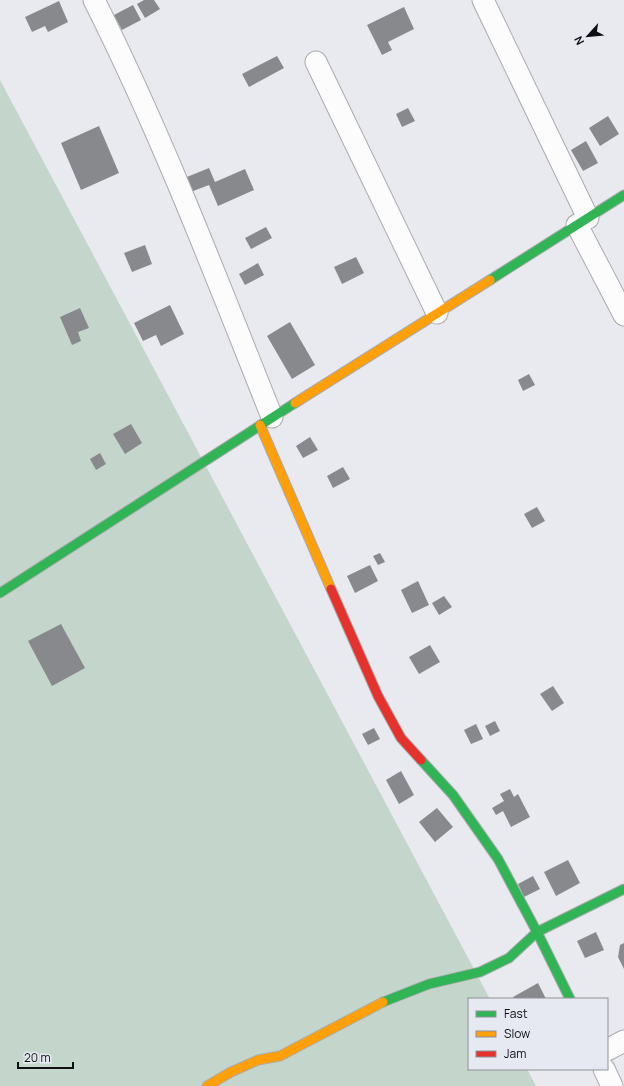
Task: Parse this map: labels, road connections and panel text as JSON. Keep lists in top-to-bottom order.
{
  "legend": ["Fast", "Slow", "Jam"],
  "scale_bar": "20 m",
  "north": "bottom left"
}
